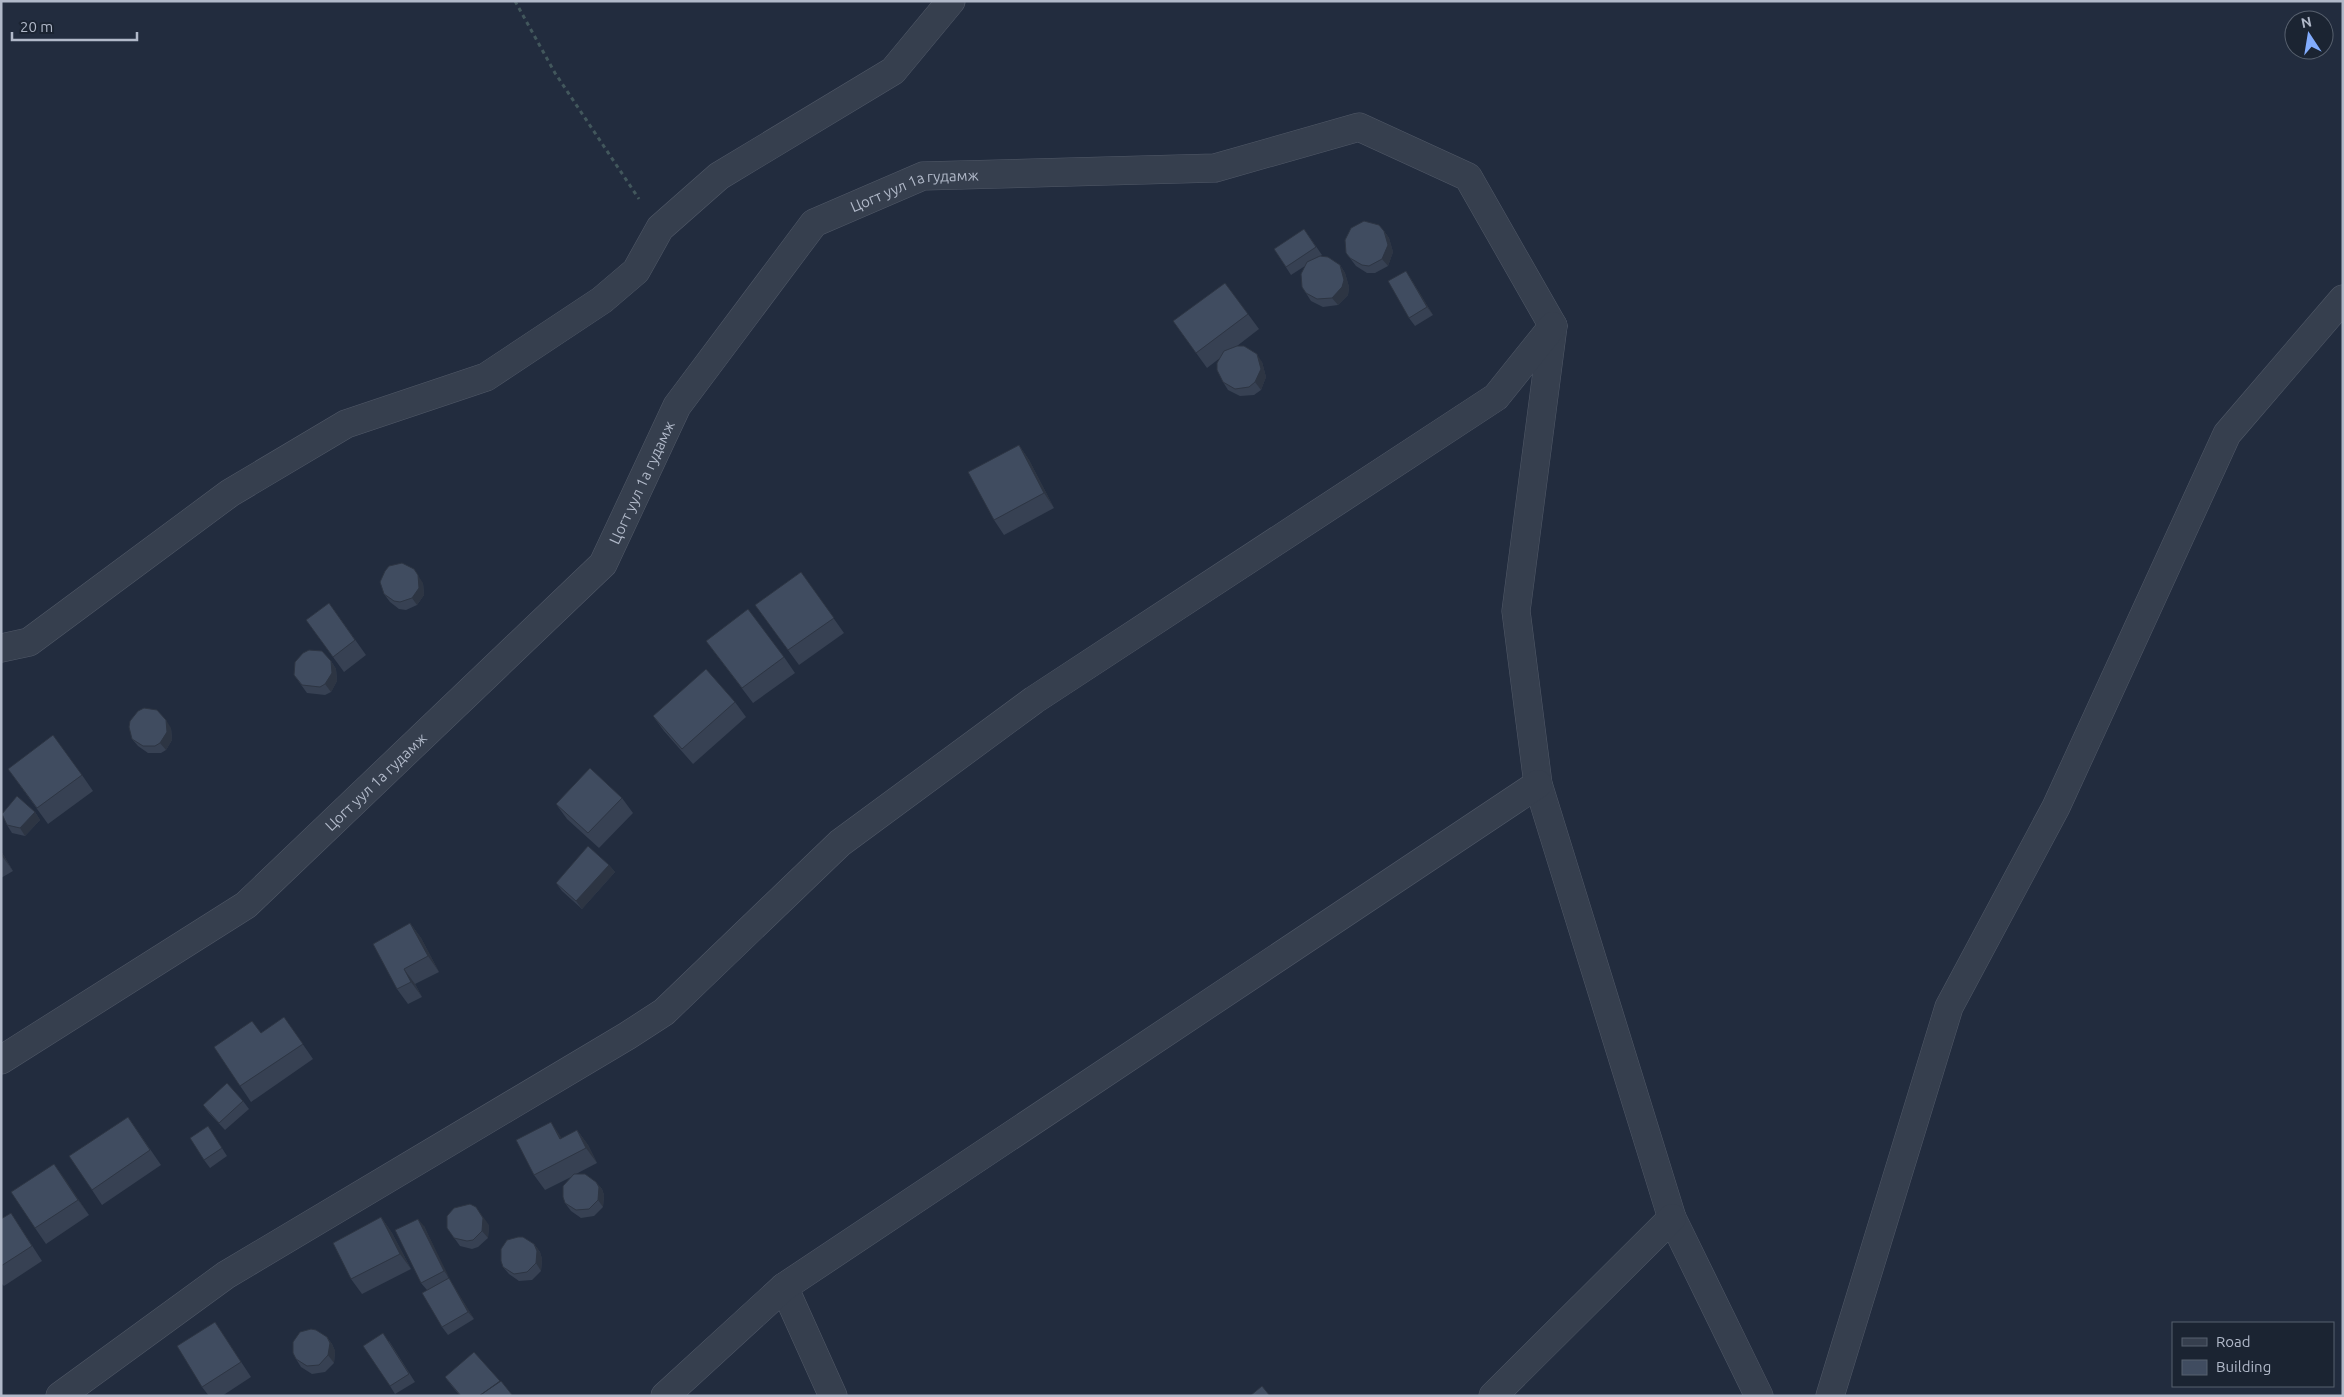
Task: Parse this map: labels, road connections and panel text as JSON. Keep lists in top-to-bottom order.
{
  "streets": {
    "street": ["Цогт уул 1а гудамж"]
  },
  "legend": ["Road", "Building"],
  "scale_bar": "20 m",
  "north": "top"
}
